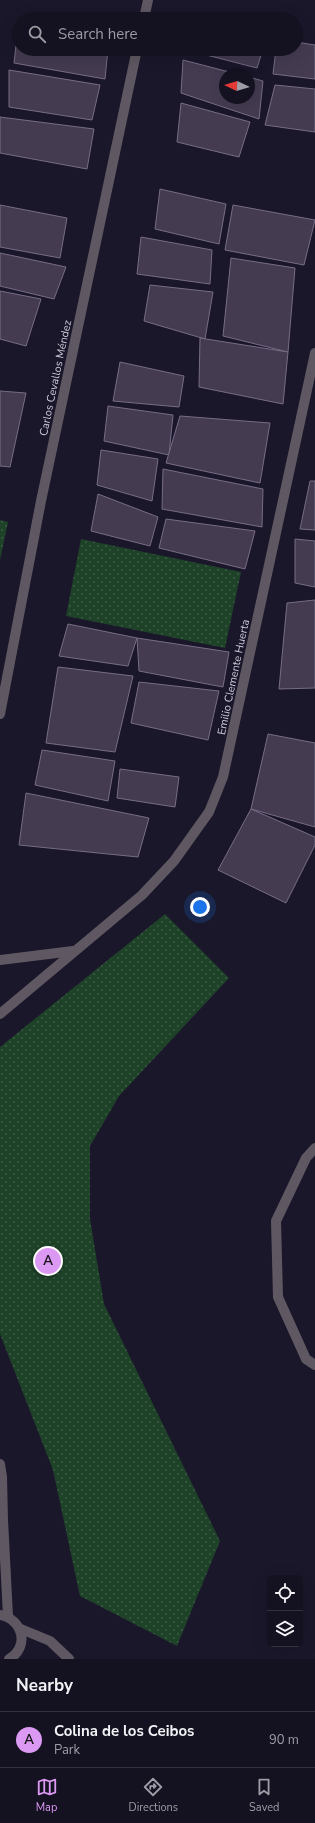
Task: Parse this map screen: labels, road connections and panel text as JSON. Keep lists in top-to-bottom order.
{
  "streets": {
    "street": ["Carlos Cevallos Méndez", "Emilio Clemente Huerta"]
  },
  "north": "left",
  "page": {
    "search": "Search here",
    "pins": "A",
    "heading": "Nearby",
    "list": [
      {
        "mark": "A",
        "name": "Colina de los Ceibos",
        "note": "Park",
        "value": "90 m"
      }
    ],
    "nav": ["Map", "Directions", "Saved"]
  }
}
